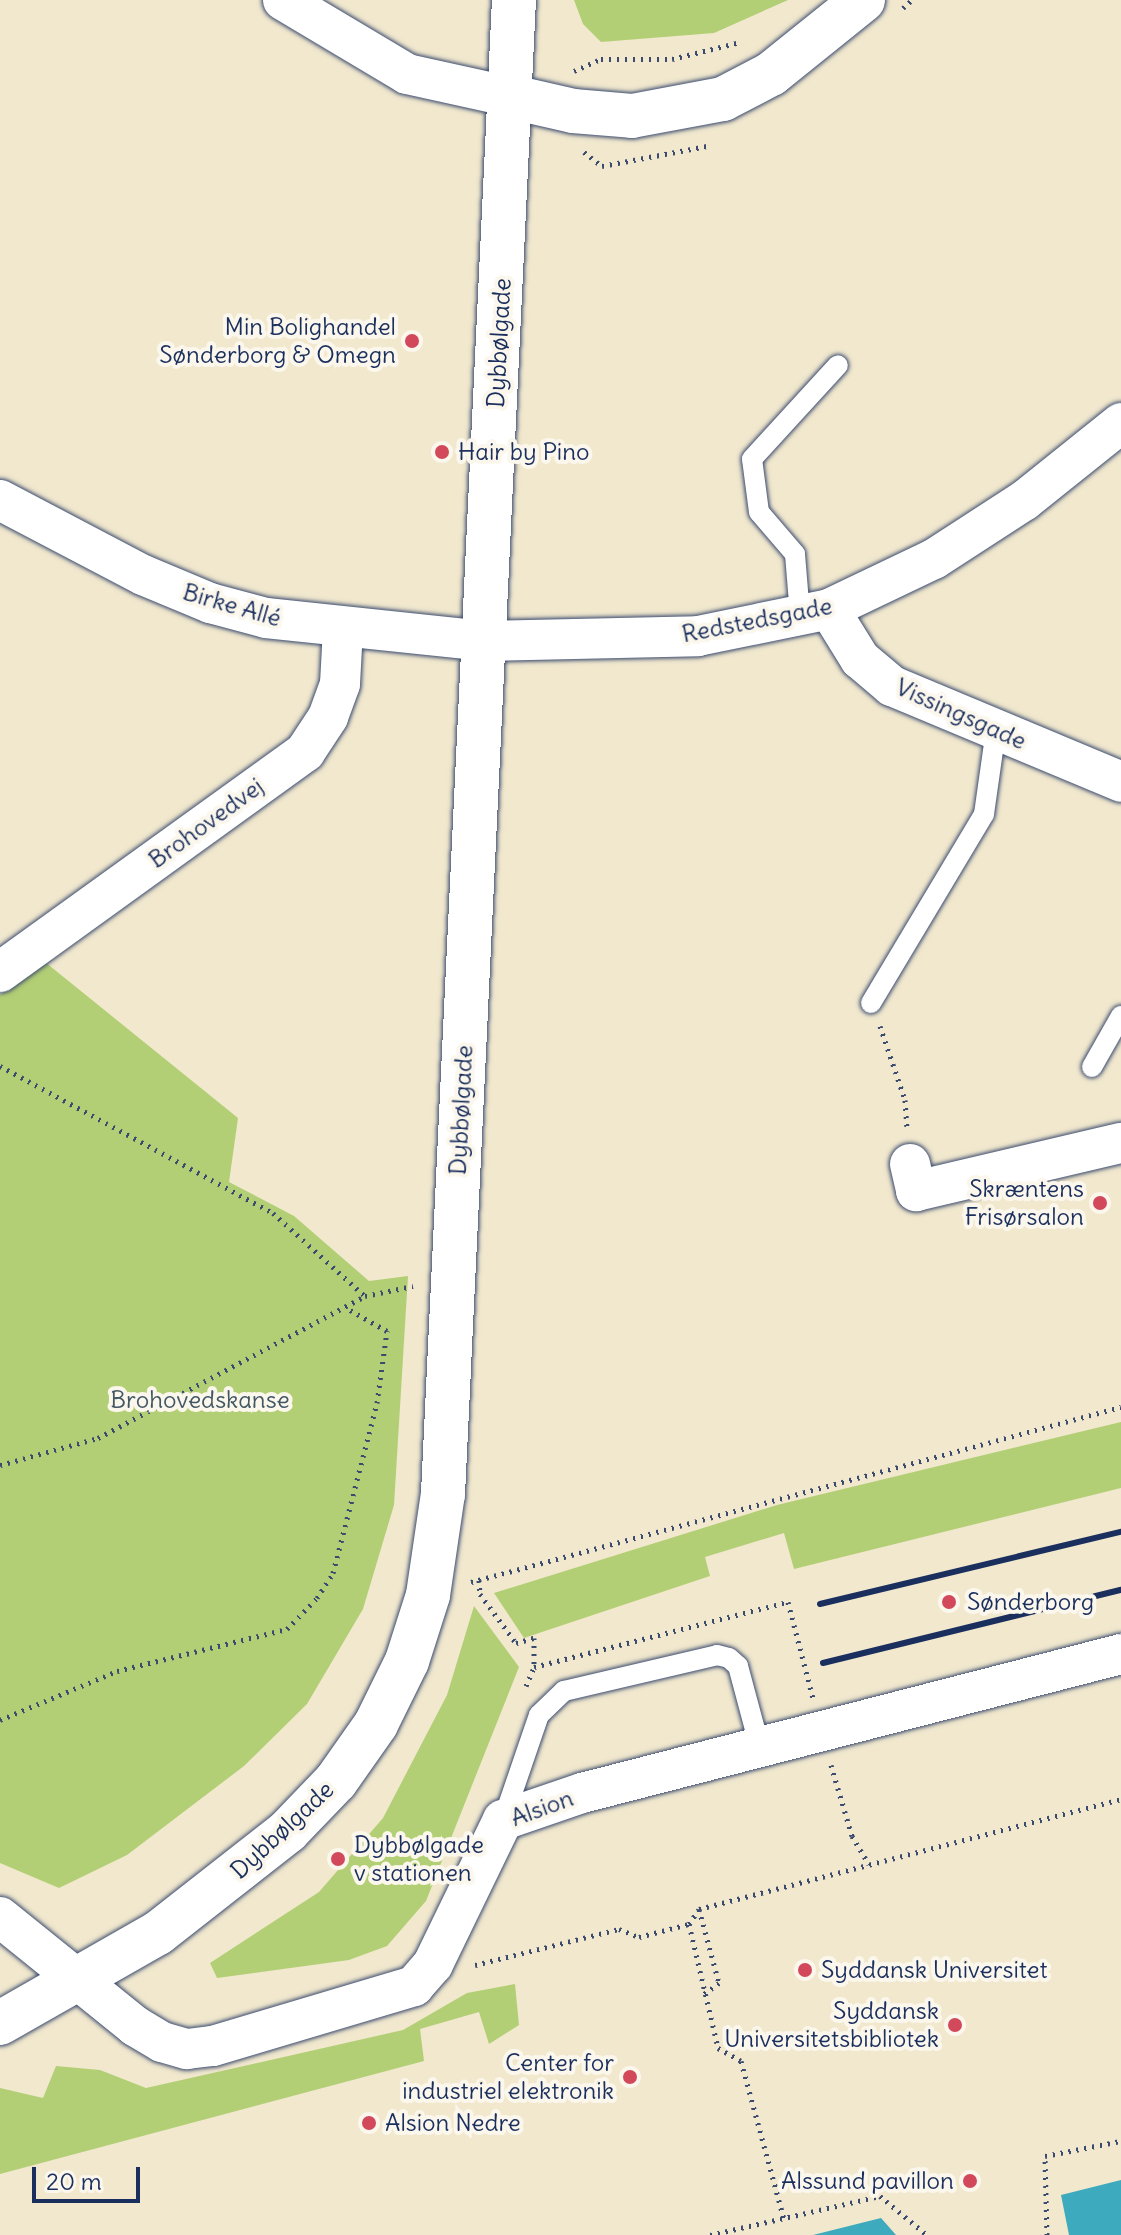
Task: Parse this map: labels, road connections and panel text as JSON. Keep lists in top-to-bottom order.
{
  "streets": {
    "street": [
      "Dybbølgade",
      "Birke Allé",
      "Redstedsgade",
      "Vissingsgade",
      "Brohovedvej",
      "Alsion"
    ]
  },
  "crossings": [
    ["Dybbølgade", "Birke Allé"],
    ["Dybbølgade", "Redstedsgade"],
    ["Dybbølgade", "Alsion"],
    ["Birke Allé", "Redstedsgade"],
    ["Birke Allé", "Brohovedvej"],
    ["Redstedsgade", "Vissingsgade"]
  ],
  "parks": ["Brohovedskanse"],
  "places": [
    "Min Bolighandel Sønderborg & Omegn",
    "Hair by Pino",
    "Skræntens Frisørsalon",
    "Sønderborg",
    "Dybbølgade v stationen",
    "Syddansk Universitet",
    "Syddansk Universitetsbibliotek",
    "Center for industriel elektronik",
    "Alsion Nedre",
    "Alssund pavillon"
  ],
  "scale_bar": "20 m"
}
